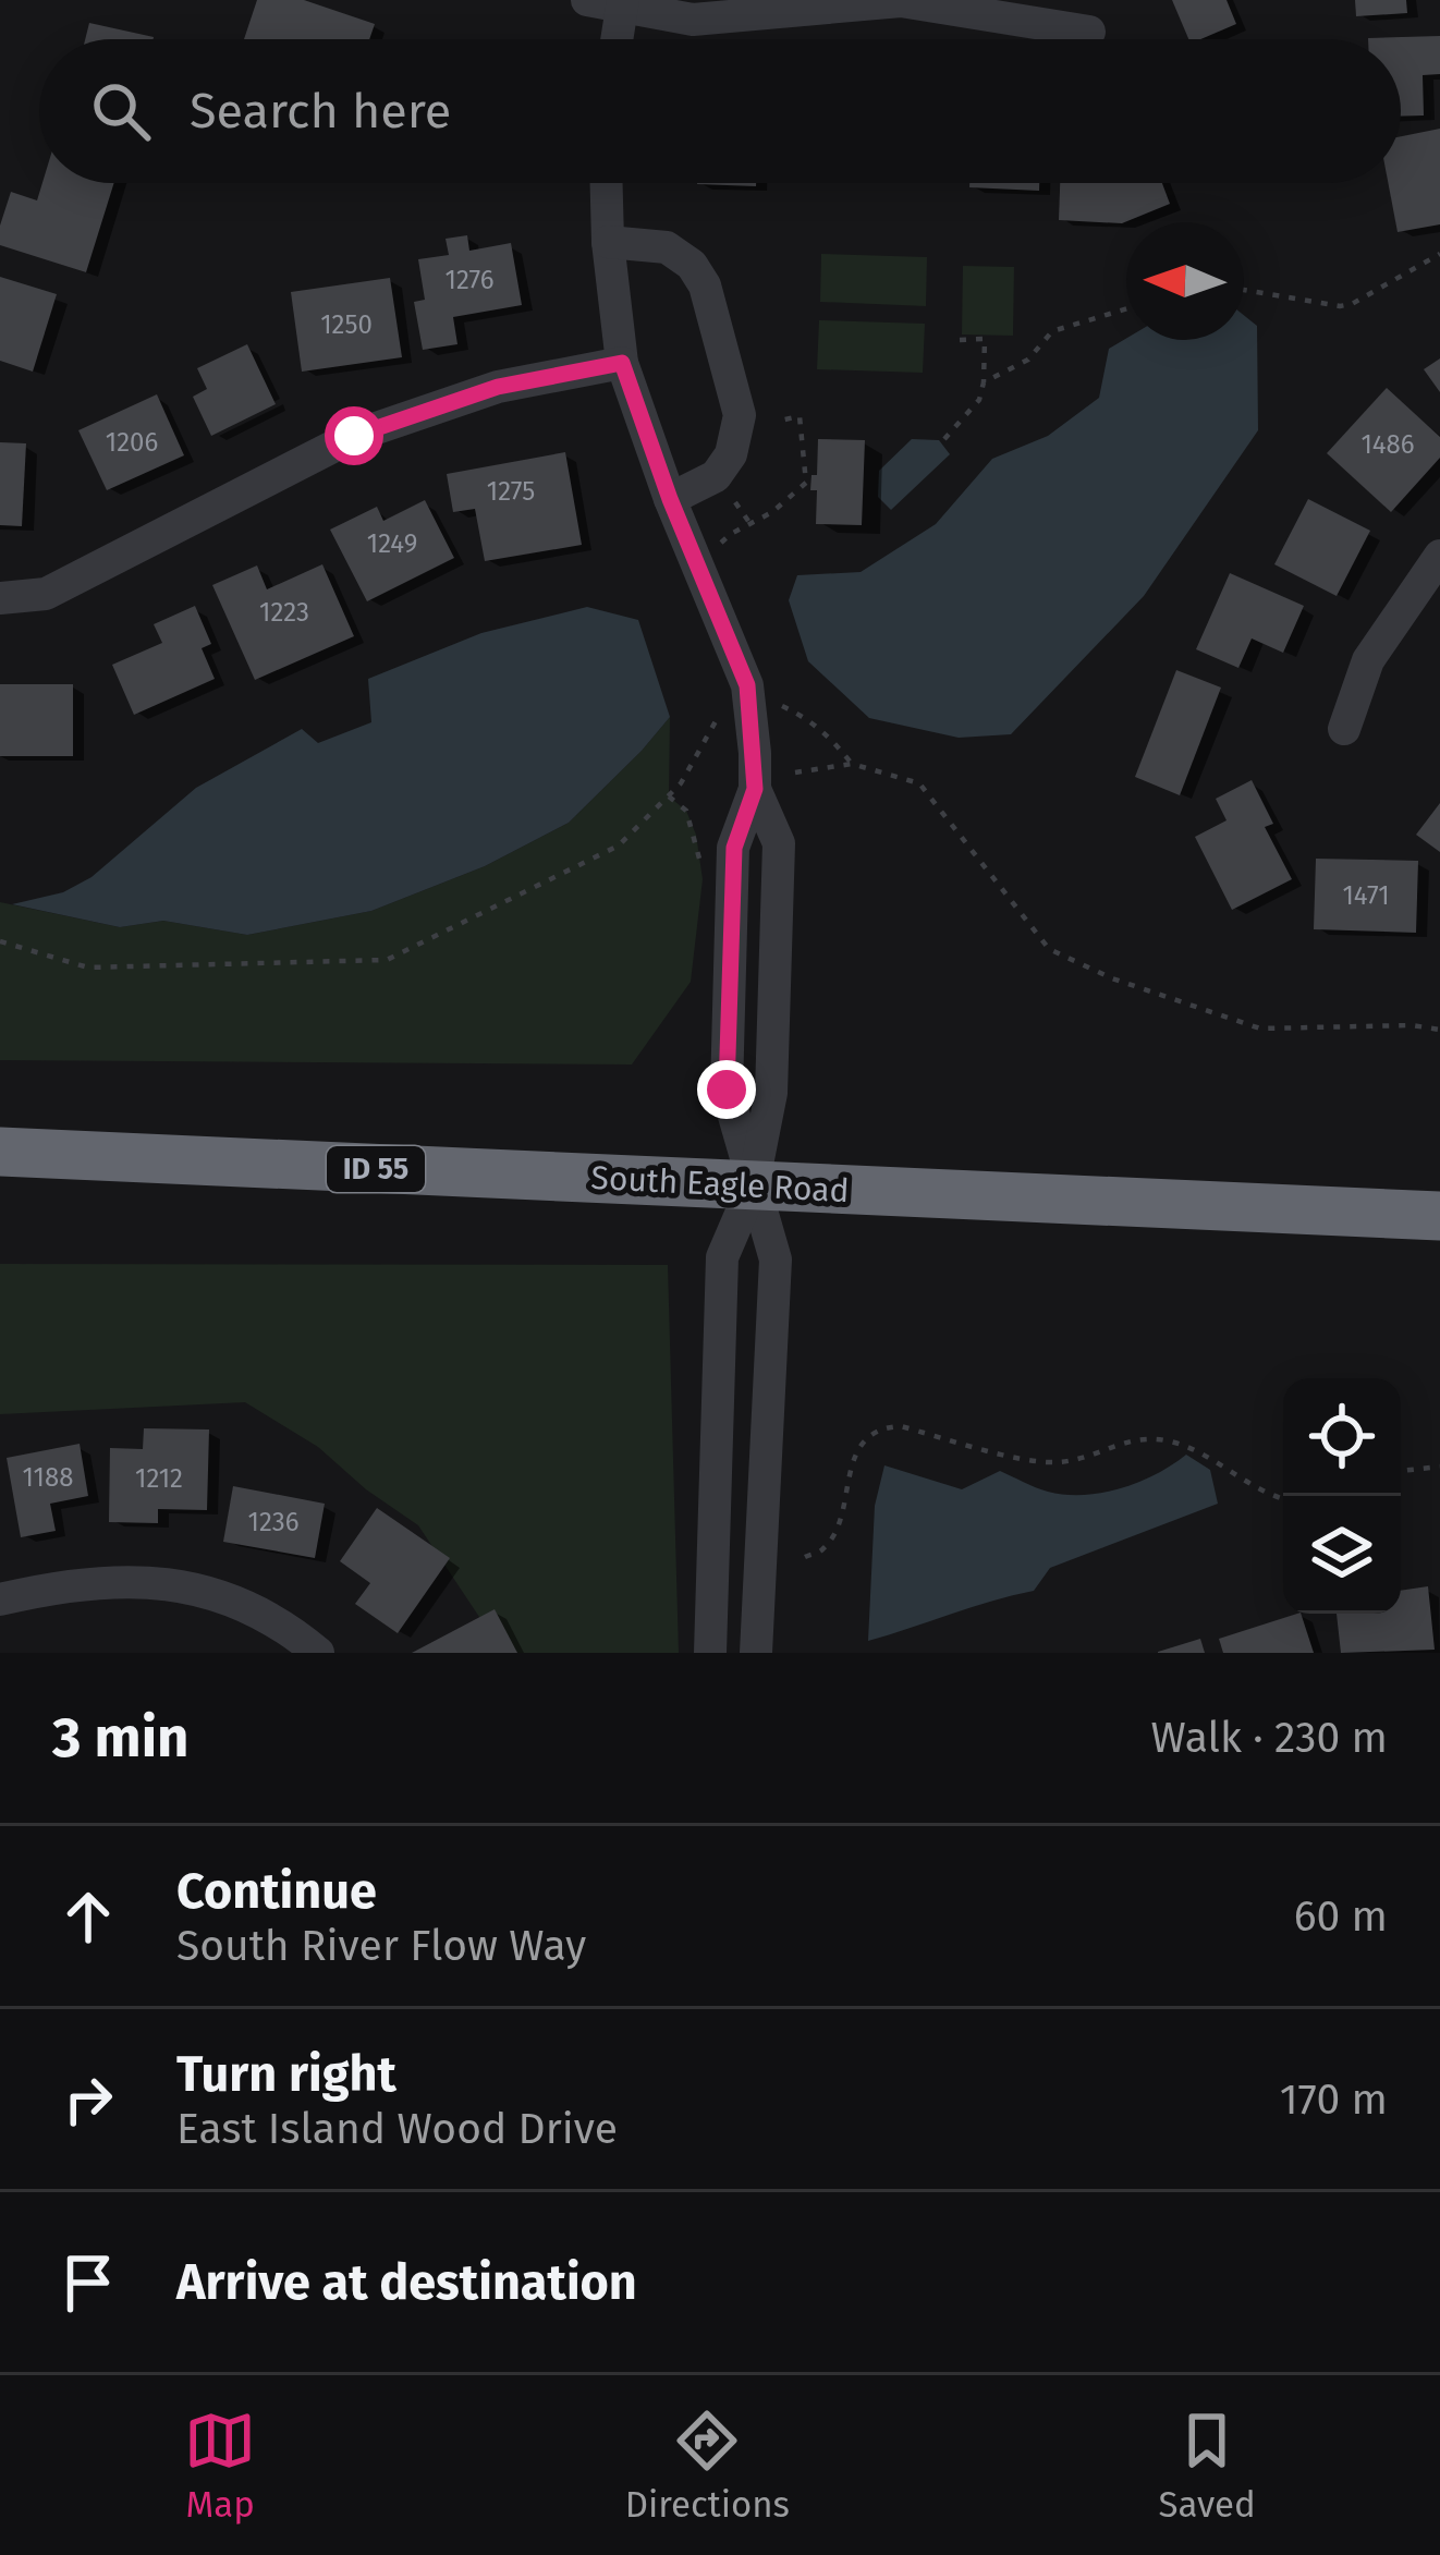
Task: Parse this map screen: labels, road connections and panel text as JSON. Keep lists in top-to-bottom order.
{
  "streets": {
    "highway": ["ID 55", "South Eagle Road"]
  },
  "house_numbers": [
    "1276",
    "1250",
    "1206",
    "1486",
    "1275",
    "1249",
    "1223",
    "1471",
    "1188",
    "1212",
    "1236"
  ],
  "north": "left",
  "page": {
    "search": "Search here",
    "heading": ["3 min", "Walk · 230 m"],
    "list": [
      ["Continue", "South River Flow Way", "60 m"],
      ["Turn right", "East Island Wood Drive", "170 m"],
      "Arrive at destination"
    ],
    "nav": ["Map", "Directions", "Saved"]
  }
}
